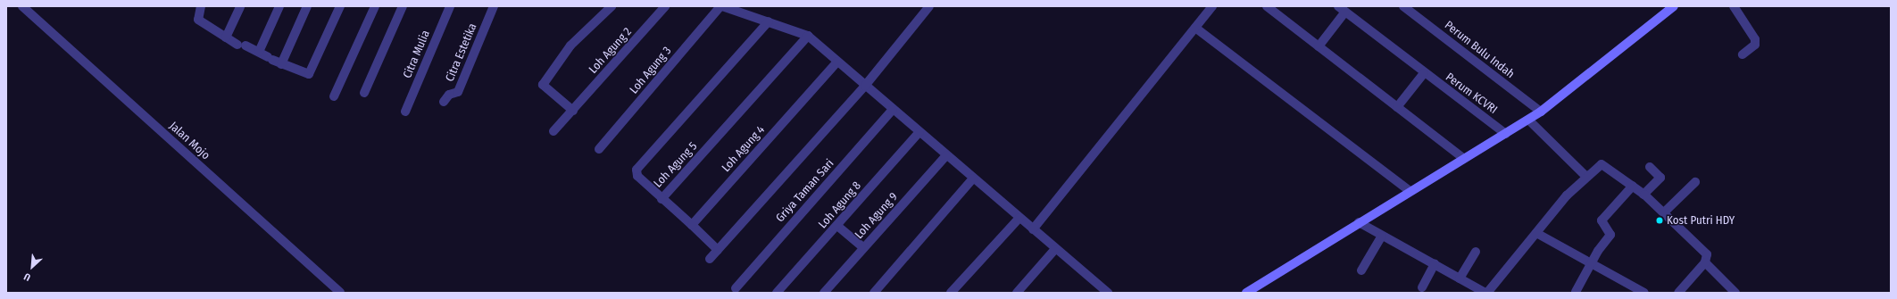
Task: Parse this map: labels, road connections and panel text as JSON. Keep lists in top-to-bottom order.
{
  "streets": {
    "street": [
      "Perum Bulu Indah",
      "Loh Agung 2",
      "Citra Estetika",
      "Citra Mulia",
      "Loh Agung 3",
      "Perum KCVRI",
      "Jalan Mojo",
      "Loh Agung 4",
      "Loh Agung 5",
      "Griya Taman Sari",
      "Loh Agung 8",
      "Loh Agung 9"
    ]
  },
  "places": ["Kost Putri HDY"],
  "north": "bottom left"
}
